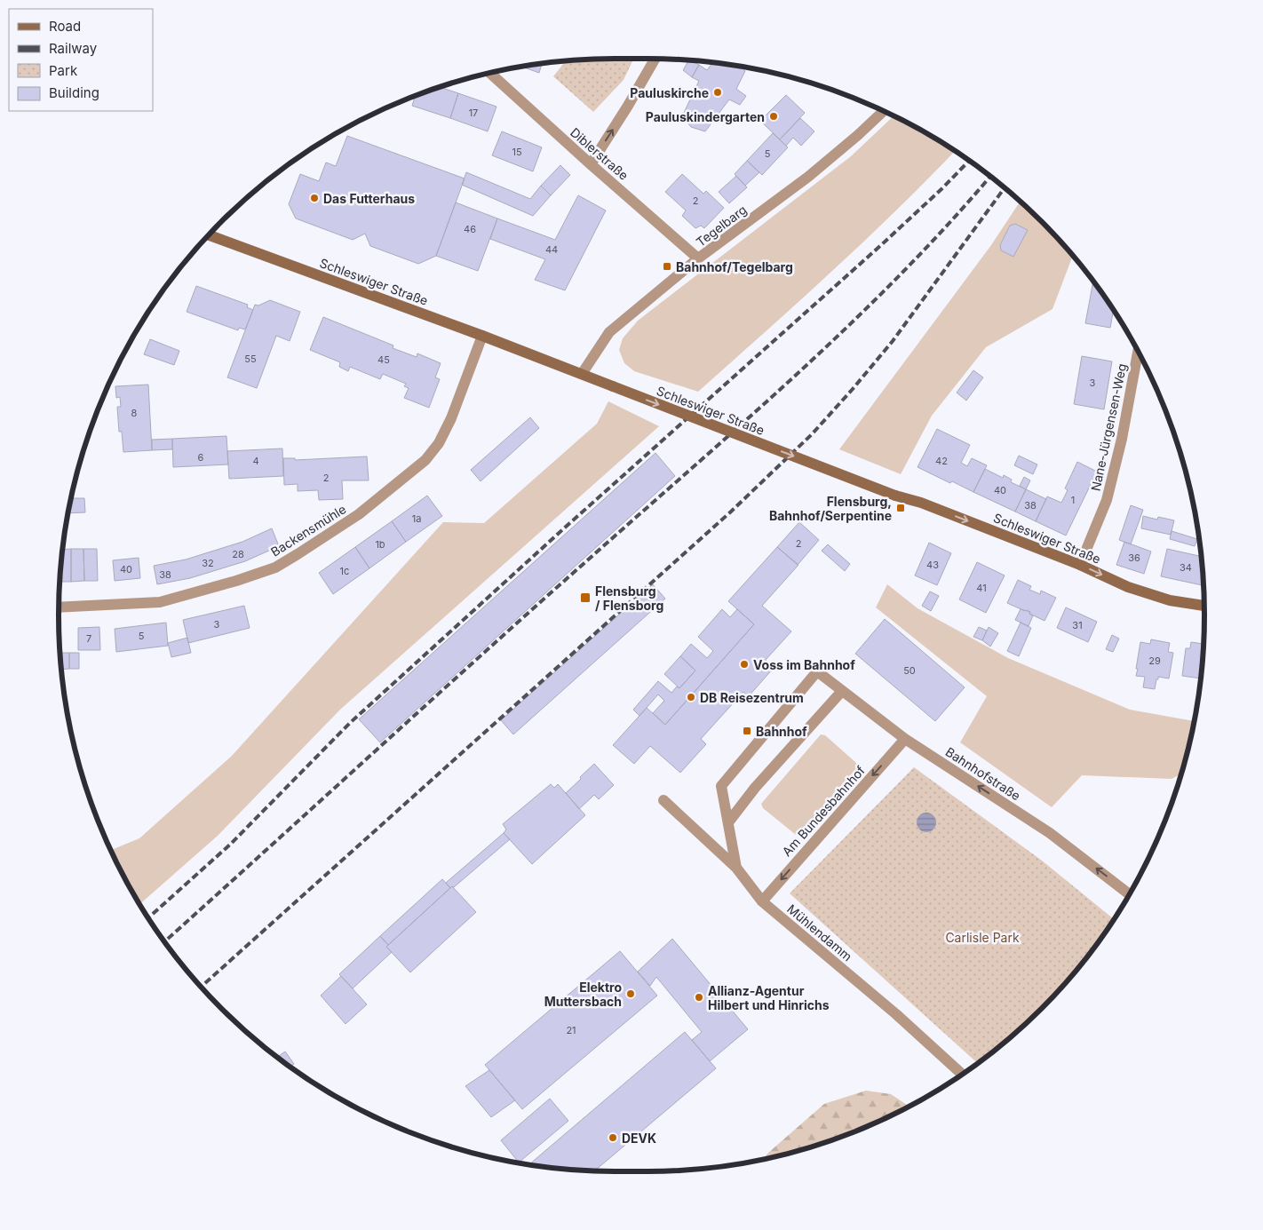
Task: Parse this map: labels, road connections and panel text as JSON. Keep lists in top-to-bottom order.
{
  "streets": {
    "main road": ["Schleswiger Straße"],
    "street": [
      "Diblerstraße",
      "Tegelbarg",
      "Nane-Jürgensen-Weg",
      "Backensmühle",
      "Bahnhofstraße",
      "Am Bundesbahnhof",
      "Mühlendamm"
    ]
  },
  "crossings": [
    ["Diblerstraße", "Tegelbarg"],
    ["Tegelbarg", "Schleswiger Straße"],
    ["Schleswiger Straße", "Nane-Jürgensen-Weg"],
    ["Schleswiger Straße", "Backensmühle"],
    ["Bahnhofstraße", "Am Bundesbahnhof"],
    ["Am Bundesbahnhof", "Mühlendamm"]
  ],
  "one_way": ["Schleswiger Straße", "Bahnhofstraße"],
  "parks": ["Carlisle Park"],
  "places": {
    "other": [
      "Pauluskirche",
      "Pauluskindergarten",
      "Das Futterhaus",
      "Voss im Bahnhof",
      "DB Reisezentrum",
      "Elektro Muttersbach",
      "Allianz-Agentur Hilbert und Hinrichs",
      "DEVK"
    ],
    "transit": [
      "Bahnhof/Tegelbarg",
      "Flensburg, Bahnhof/Serpentine",
      "Flensburg / Flensborg",
      "Bahnhof"
    ]
  },
  "house_numbers": [
    "17",
    "15",
    "5",
    "2",
    "46",
    "44",
    "55",
    "45",
    "3",
    "8",
    "6",
    "4",
    "42",
    "2",
    "40",
    "1",
    "38",
    "1a",
    "2",
    "1b",
    "28",
    "36",
    "32",
    "43",
    "34",
    "40",
    "1c",
    "38",
    "41",
    "3",
    "31",
    "5",
    "7",
    "29",
    "50",
    "21"
  ],
  "legend": [
    "Road",
    "Railway",
    "Park",
    "Building"
  ]
}
